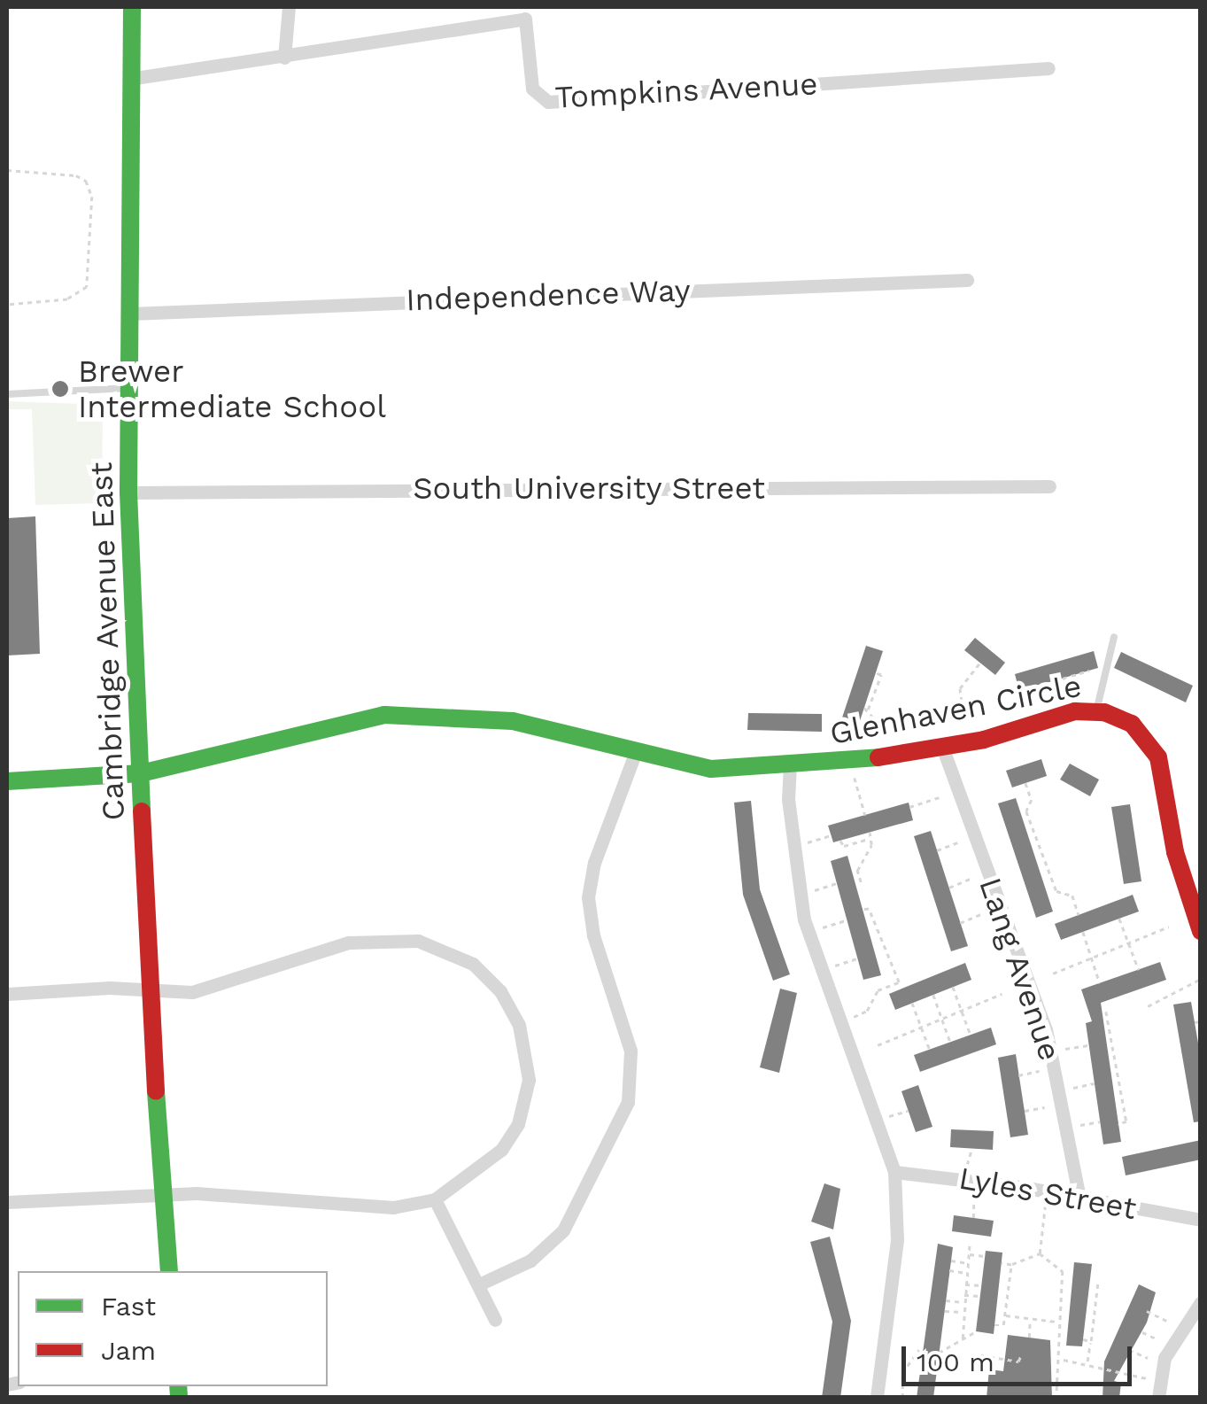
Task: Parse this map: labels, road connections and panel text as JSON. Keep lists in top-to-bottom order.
{
  "streets": {
    "street": [
      "Tompkins Avenue",
      "Independence Way",
      "South University Street",
      "Cambridge Avenue East",
      "Glenhaven Circle",
      "Lang Avenue",
      "Lyles Street"
    ]
  },
  "crossings": [
    ["Independence Way", "Cambridge Avenue East"],
    ["South University Street", "Cambridge Avenue East"],
    ["Glenhaven Circle", "Lang Avenue"],
    ["Glenhaven Circle", "Lyles Street"],
    ["Lang Avenue", "Lyles Street"]
  ],
  "places": ["Brewer Intermediate School"],
  "legend": ["Fast", "Jam"],
  "scale_bar": "100 m"
}
